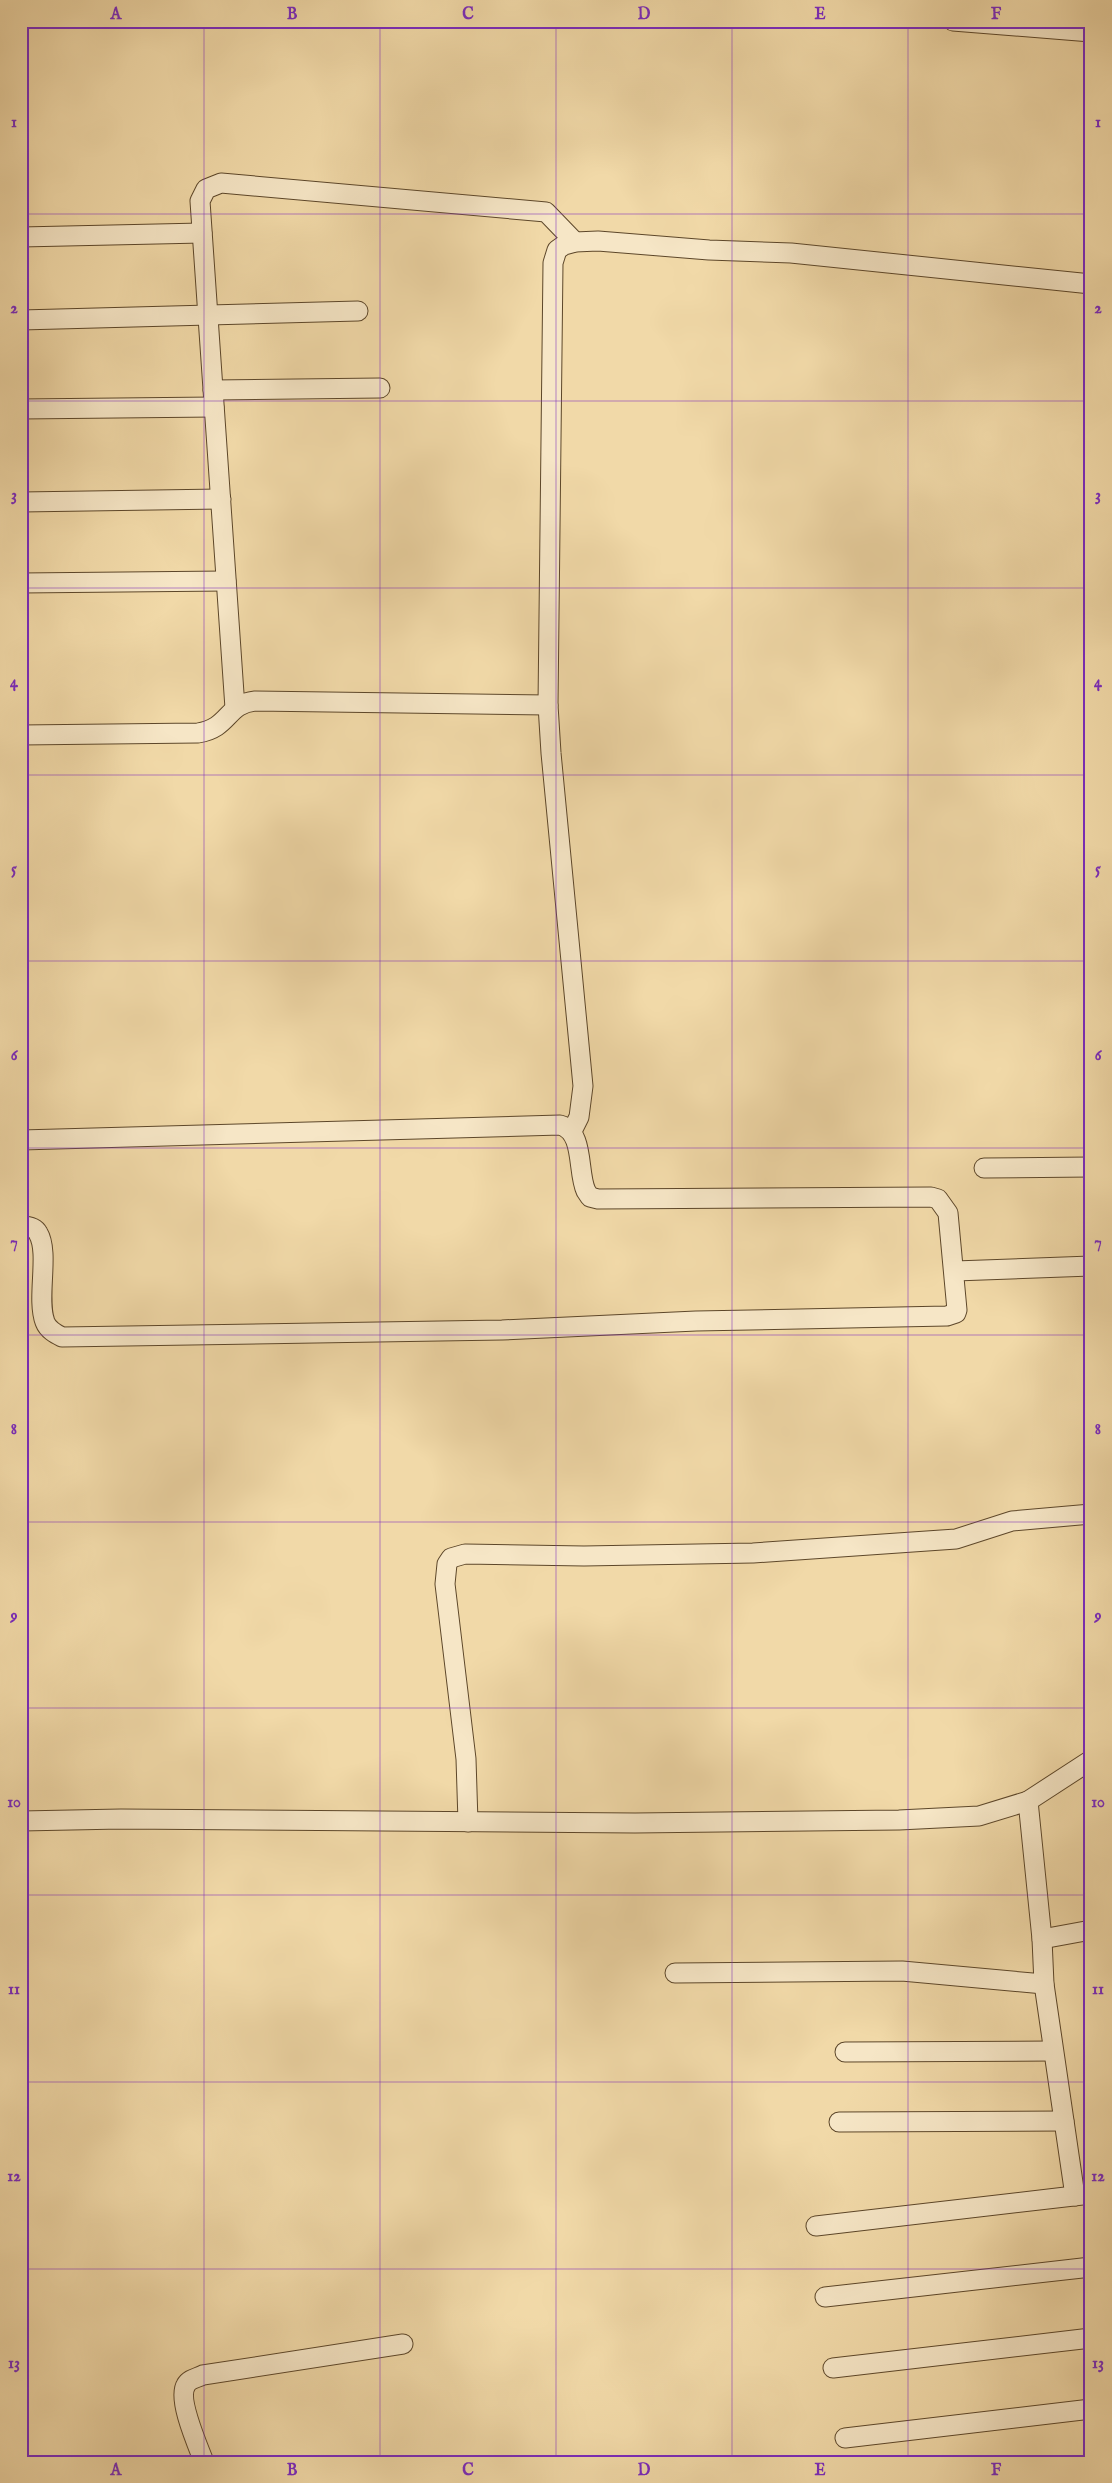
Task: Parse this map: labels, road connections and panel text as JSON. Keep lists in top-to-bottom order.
{
  "grid": {
    "columns": [
      "A",
      "B",
      "C",
      "D",
      "E",
      "F"
    ],
    "rows": [
      "1",
      "2",
      "3",
      "4",
      "5",
      "6",
      "7",
      "8",
      "9",
      "10",
      "11",
      "12",
      "13"
    ]
  }
}
